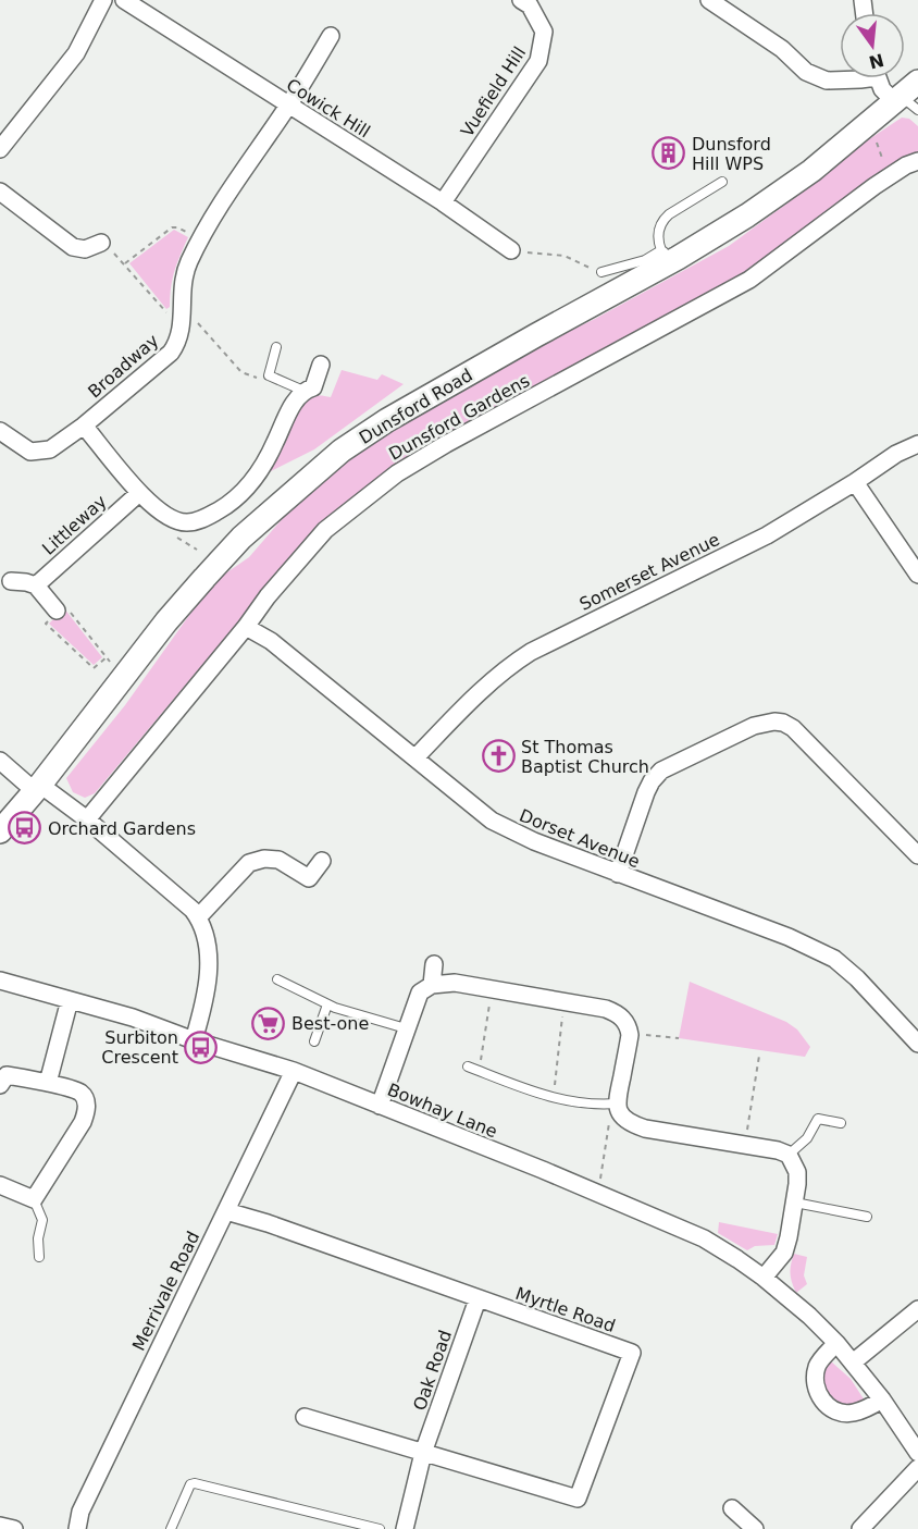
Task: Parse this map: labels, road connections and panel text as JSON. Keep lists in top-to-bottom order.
{
  "streets": {
    "main road": ["Dunsford Road"],
    "street": [
      "Vuefield Hill",
      "Cowick Hill",
      "Broadway",
      "Dunsford Gardens",
      "Littleway",
      "Somerset Avenue",
      "Dorset Avenue",
      "Bowhay Lane",
      "Merrivale Road",
      "Myrtle Road",
      "Oak Road"
    ]
  },
  "crossings": [
    ["Vuefield Hill", "Cowick Hill"],
    ["Cowick Hill", "Broadway"],
    ["Dunsford Gardens", "Dorset Avenue"],
    ["Somerset Avenue", "Dorset Avenue"],
    ["Bowhay Lane", "Merrivale Road"],
    ["Merrivale Road", "Myrtle Road"],
    ["Myrtle Road", "Oak Road"]
  ],
  "places": {
    "building": ["Dunsford Hill WPS"],
    "church": ["St Thomas Baptist Church"],
    "bus stop": ["Orchard Gardens", "Surbiton Crescent"],
    "supermarket": ["Best-one"]
  },
  "north": "bottom"
}
